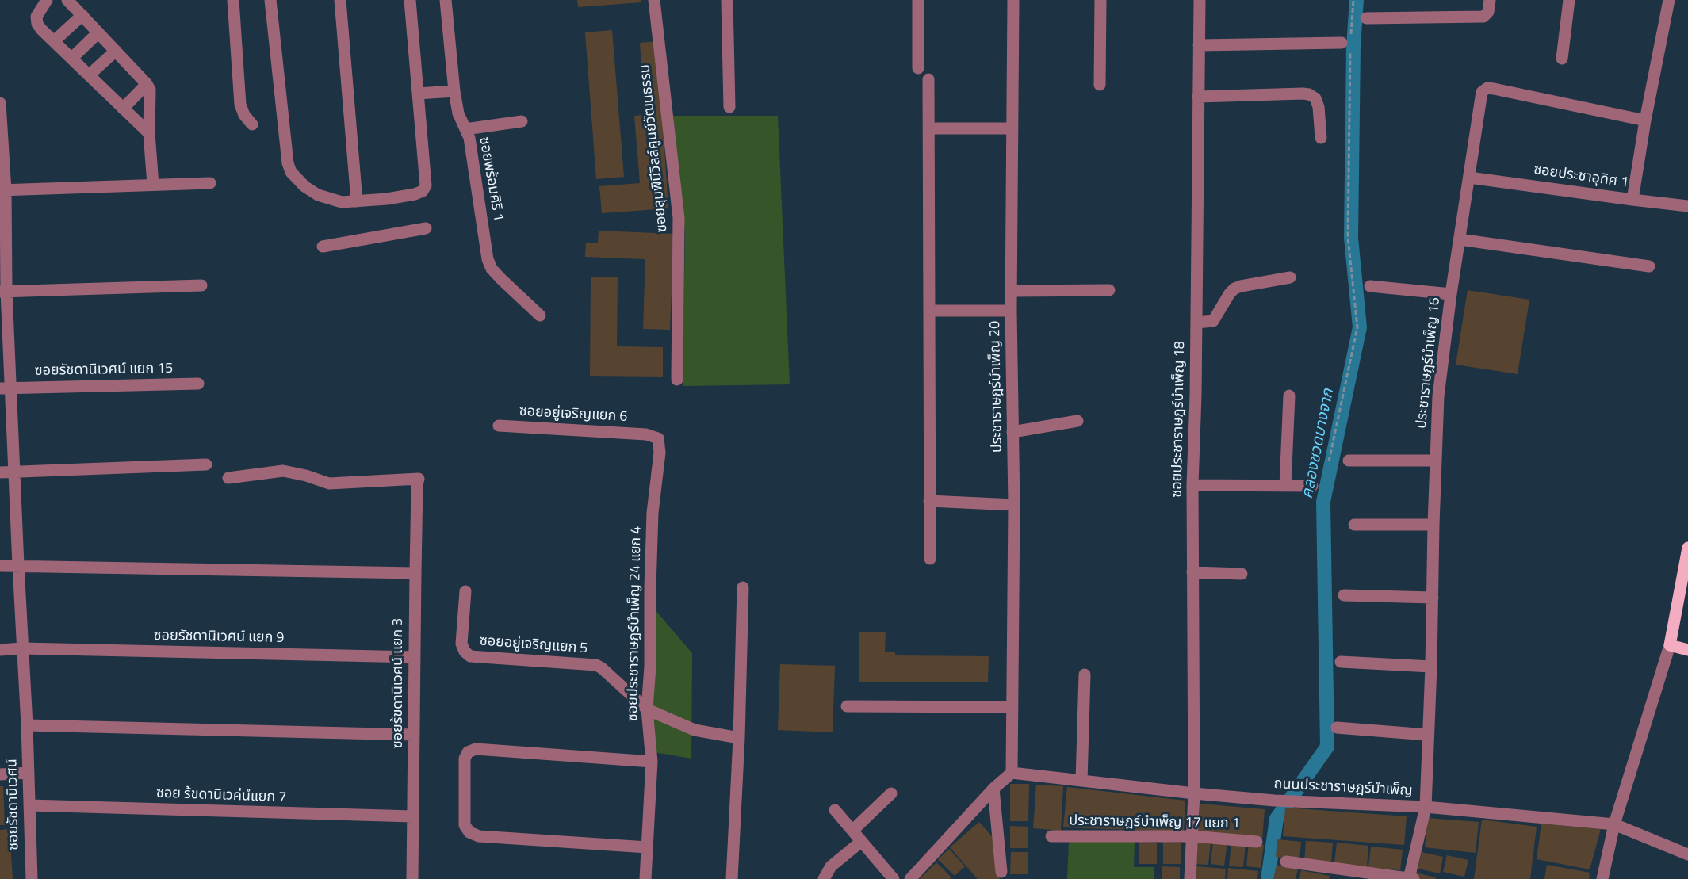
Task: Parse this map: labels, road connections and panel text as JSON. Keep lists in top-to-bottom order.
{
  "streets": {
    "street": [
      "ซอยลุมพินีวิลล์ศูนย์วัฒนธรรม",
      "ซอยประชาอุทิศ 1",
      "ซอยพร้อมศิริ 1",
      "ประชาราษฎร์บำเพ็ญ 16",
      "ซอยรัชดานิเวศน์ แยก 15",
      "ประชาราษฎร์บำเพ็ญ 20",
      "ซอยอยู่เจริญแยก 6",
      "ซอยประชาราษฎร์บำเพ็ญ 18",
      "ซอยประชาราษฎร์บำเพ็ญ 24 แยก 4",
      "ซอยรัชดานิเวศน์ แยก 9",
      "ซอยอยู่เจริญแยก 5",
      "ซอยร้ขดานิเวศน์ แยก 3",
      "ถนนประชาราษฎร์บำเพ็ญ",
      "ซอย ร้ขดานิเวค่นํแยก 7",
      "ซอยรัชดานิเวศน์",
      "ประชาราษฎร์บำเพ็ญ 17 แยก 1"
    ]
  },
  "crossings": [
    ["ซอยประชาอุทิศ 1", "ประชาราษฎร์บำเพ็ญ 16"],
    ["ประชาราษฎร์บำเพ็ญ 16", "ถนนประชาราษฎร์บำเพ็ญ"],
    ["ซอยรัชดานิเวศน์ แยก 15", "ซอยรัชดานิเวศน์"],
    ["ประชาราษฎร์บำเพ็ญ 20", "ถนนประชาราษฎร์บำเพ็ญ"],
    ["ซอยอยู่เจริญแยก 6", "ซอยประชาราษฎร์บำเพ็ญ 24 แยก 4"],
    ["ซอยประชาราษฎร์บำเพ็ญ 18", "ถนนประชาราษฎร์บำเพ็ญ"],
    ["ซอยประชาราษฎร์บำเพ็ญ 18", "ประชาราษฎร์บำเพ็ญ 17 แยก 1"],
    ["ซอยประชาราษฎร์บำเพ็ญ 24 แยก 4", "ซอยอยู่เจริญแยก 5"],
    ["ซอยรัชดานิเวศน์ แยก 9", "ซอยร้ขดานิเวศน์ แยก 3"],
    ["ซอยรัชดานิเวศน์ แยก 9", "ซอยรัชดานิเวศน์"],
    ["ซอยร้ขดานิเวศน์ แยก 3", "ซอย ร้ขดานิเวค่นํแยก 7"],
    ["ซอย ร้ขดานิเวค่นํแยก 7", "ซอยรัชดานิเวศน์"]
  ],
  "water": ["คลองชวดบางจาก"]
}
